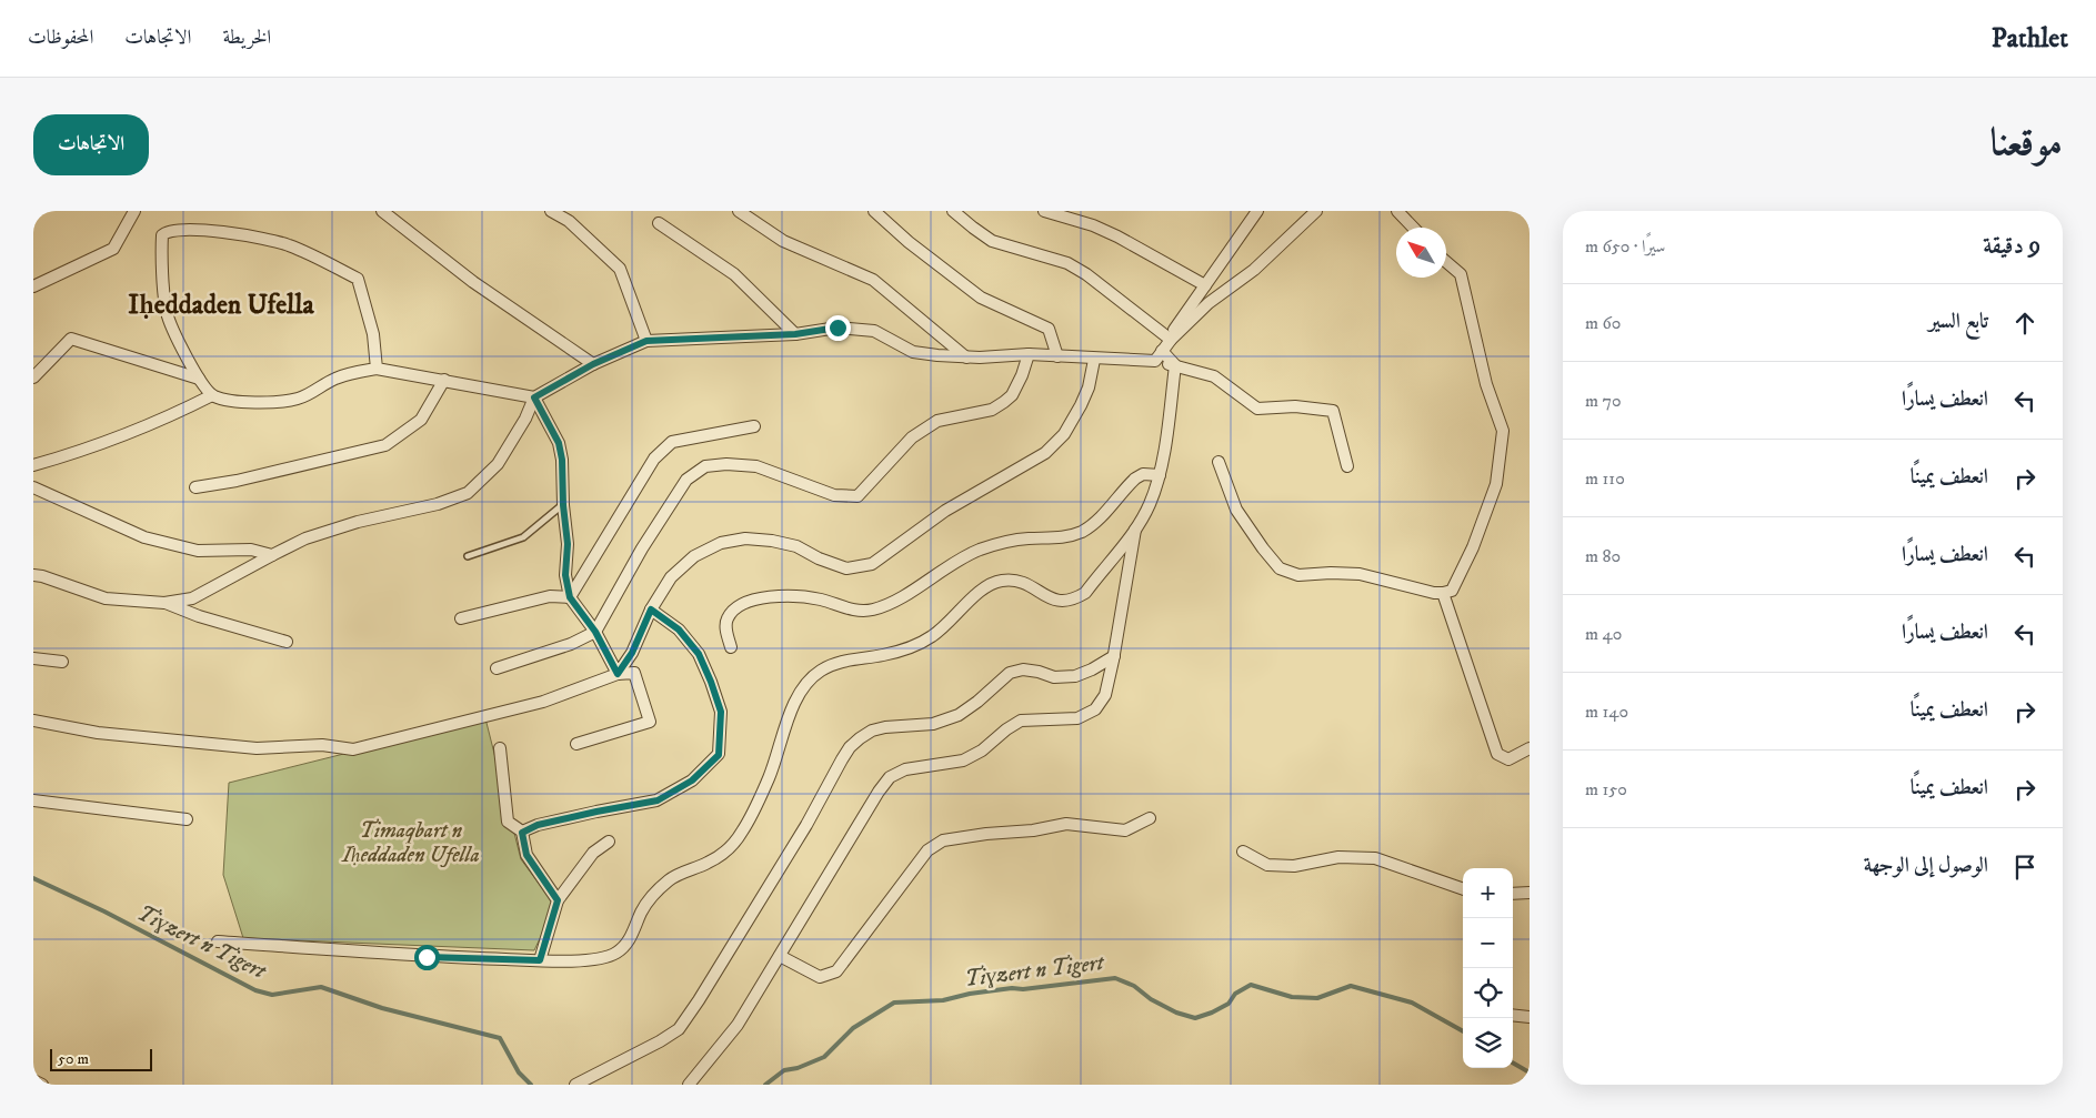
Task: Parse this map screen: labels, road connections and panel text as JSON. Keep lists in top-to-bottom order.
{
  "districts": ["Iḥeddaden Ufella"],
  "water": ["Tiɣzert n Tigert"],
  "parks": ["Timaqbart n Iḥeddaden Ufella"],
  "scale_bar": "50 m",
  "north": "top left",
  "page": {
    "header": "Pathlet",
    "nav": ["الخريطة", "الاتجاهات", "المحفوظات"],
    "title": "موقعنا",
    "buttons": "الاتجاهات",
    "heading": ["9 دقيقة", "سيرًا · 650 m"],
    "list": [
      ["تابع السير", "60 m"],
      ["انعطف يسارًا", "70 m"],
      ["انعطف يمينًا", "110 m"],
      ["انعطف يسارًا", "80 m"],
      ["انعطف يسارًا", "40 m"],
      ["انعطف يمينًا", "140 m"],
      ["انعطف يمينًا", "150 m"],
      "الوصول إلى الوجهة"
    ],
    "map_buttons": ["+", "−"],
    "scale": "50 m"
  }
}
